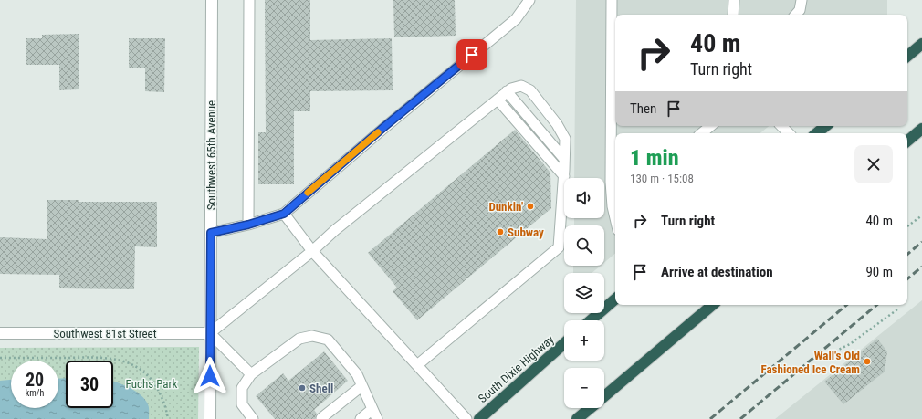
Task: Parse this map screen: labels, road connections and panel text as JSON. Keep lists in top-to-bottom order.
{
  "streets": {
    "highway": ["South Dixie Highway"],
    "street": ["Southwest 65th Avenue", "Southwest 81st Street"]
  },
  "crossings": [
    ["Southwest 65th Avenue", "Southwest 81st Street"]
  ],
  "parks": ["Fuchs Park"],
  "places": [
    "Dunkin'",
    "Subway",
    "Wall's Old Fashioned Ice Cream",
    "Shell"
  ],
  "page": {
    "turn": ["40 m", "Turn right"],
    "then": "Then",
    "heading": ["1 min", "130 m · 15:08"],
    "map_buttons": ["+", "−"],
    "list": [
      {
        "name": "Turn right",
        "value": "40 m"
      },
      {
        "name": "Arrive at destination",
        "value": "90 m"
      }
    ],
    "speed": "20 km/h",
    "limit": "30"
  }
}
